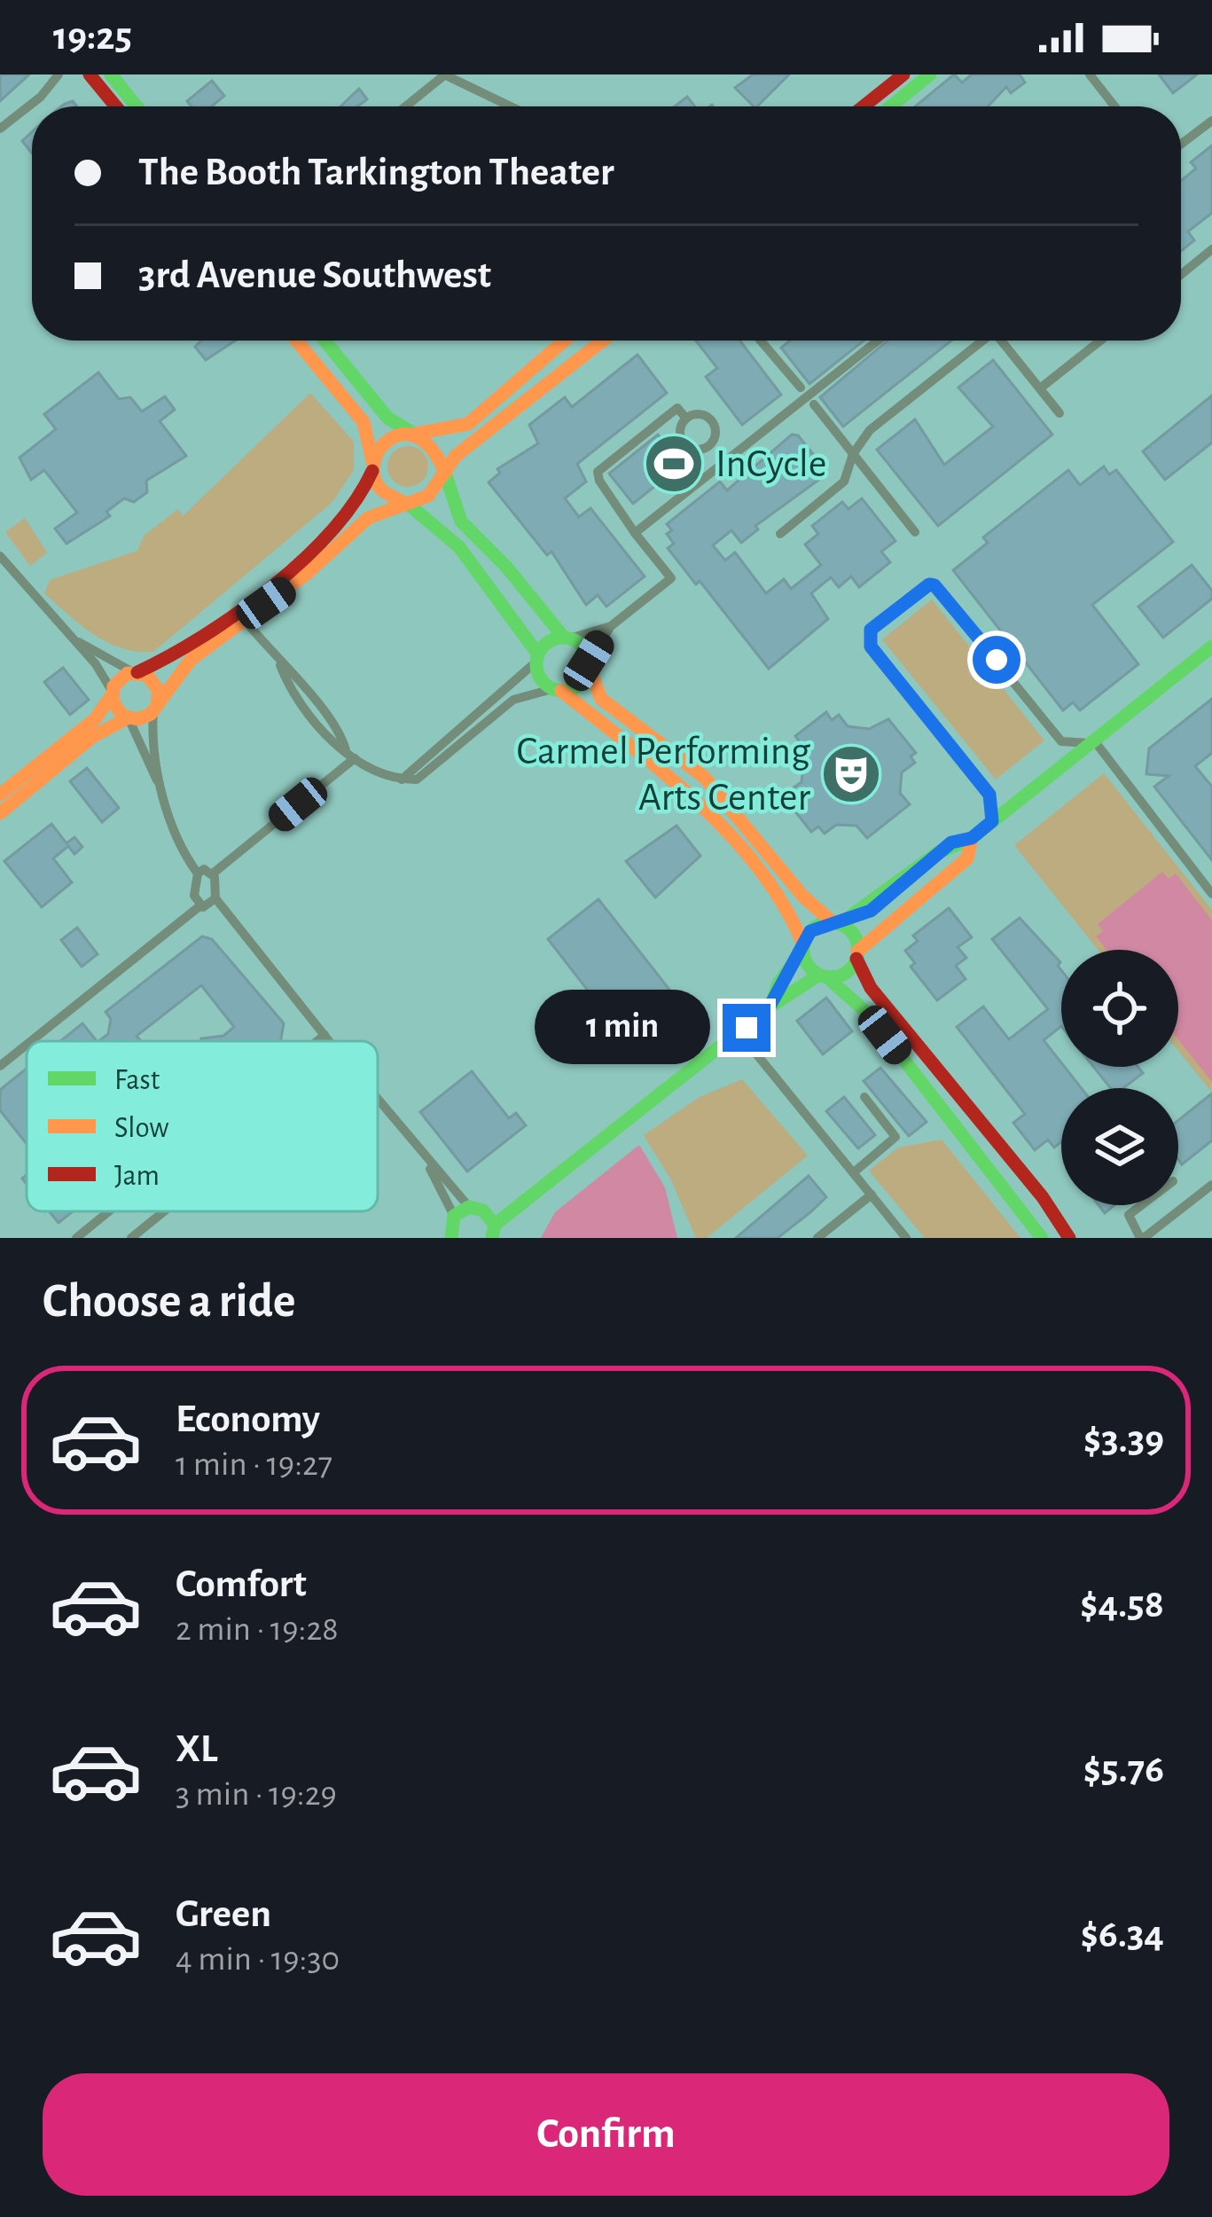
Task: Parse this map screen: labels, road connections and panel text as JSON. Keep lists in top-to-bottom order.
{
  "places": {
    "sports": ["InCycle"],
    "theatre": ["Carmel Performing Arts Center"]
  },
  "legend": ["Fast", "Slow", "Jam"],
  "page": {
    "status": "19:25",
    "banner": ["The Booth Tarkington Theater", "3rd Avenue Southwest"],
    "bubble": "1 min",
    "heading": "Choose a ride",
    "list": [
      {
        "name": "Economy",
        "note": "1 min · 19:27",
        "value": "$3.39"
      },
      {
        "name": "Comfort",
        "note": "2 min · 19:28",
        "value": "$4.58"
      },
      {
        "name": "XL",
        "note": "3 min · 19:29",
        "value": "$5.76"
      },
      {
        "name": "Green",
        "note": "4 min · 19:30",
        "value": "$6.34"
      }
    ],
    "buttons": "Confirm"
  }
}
